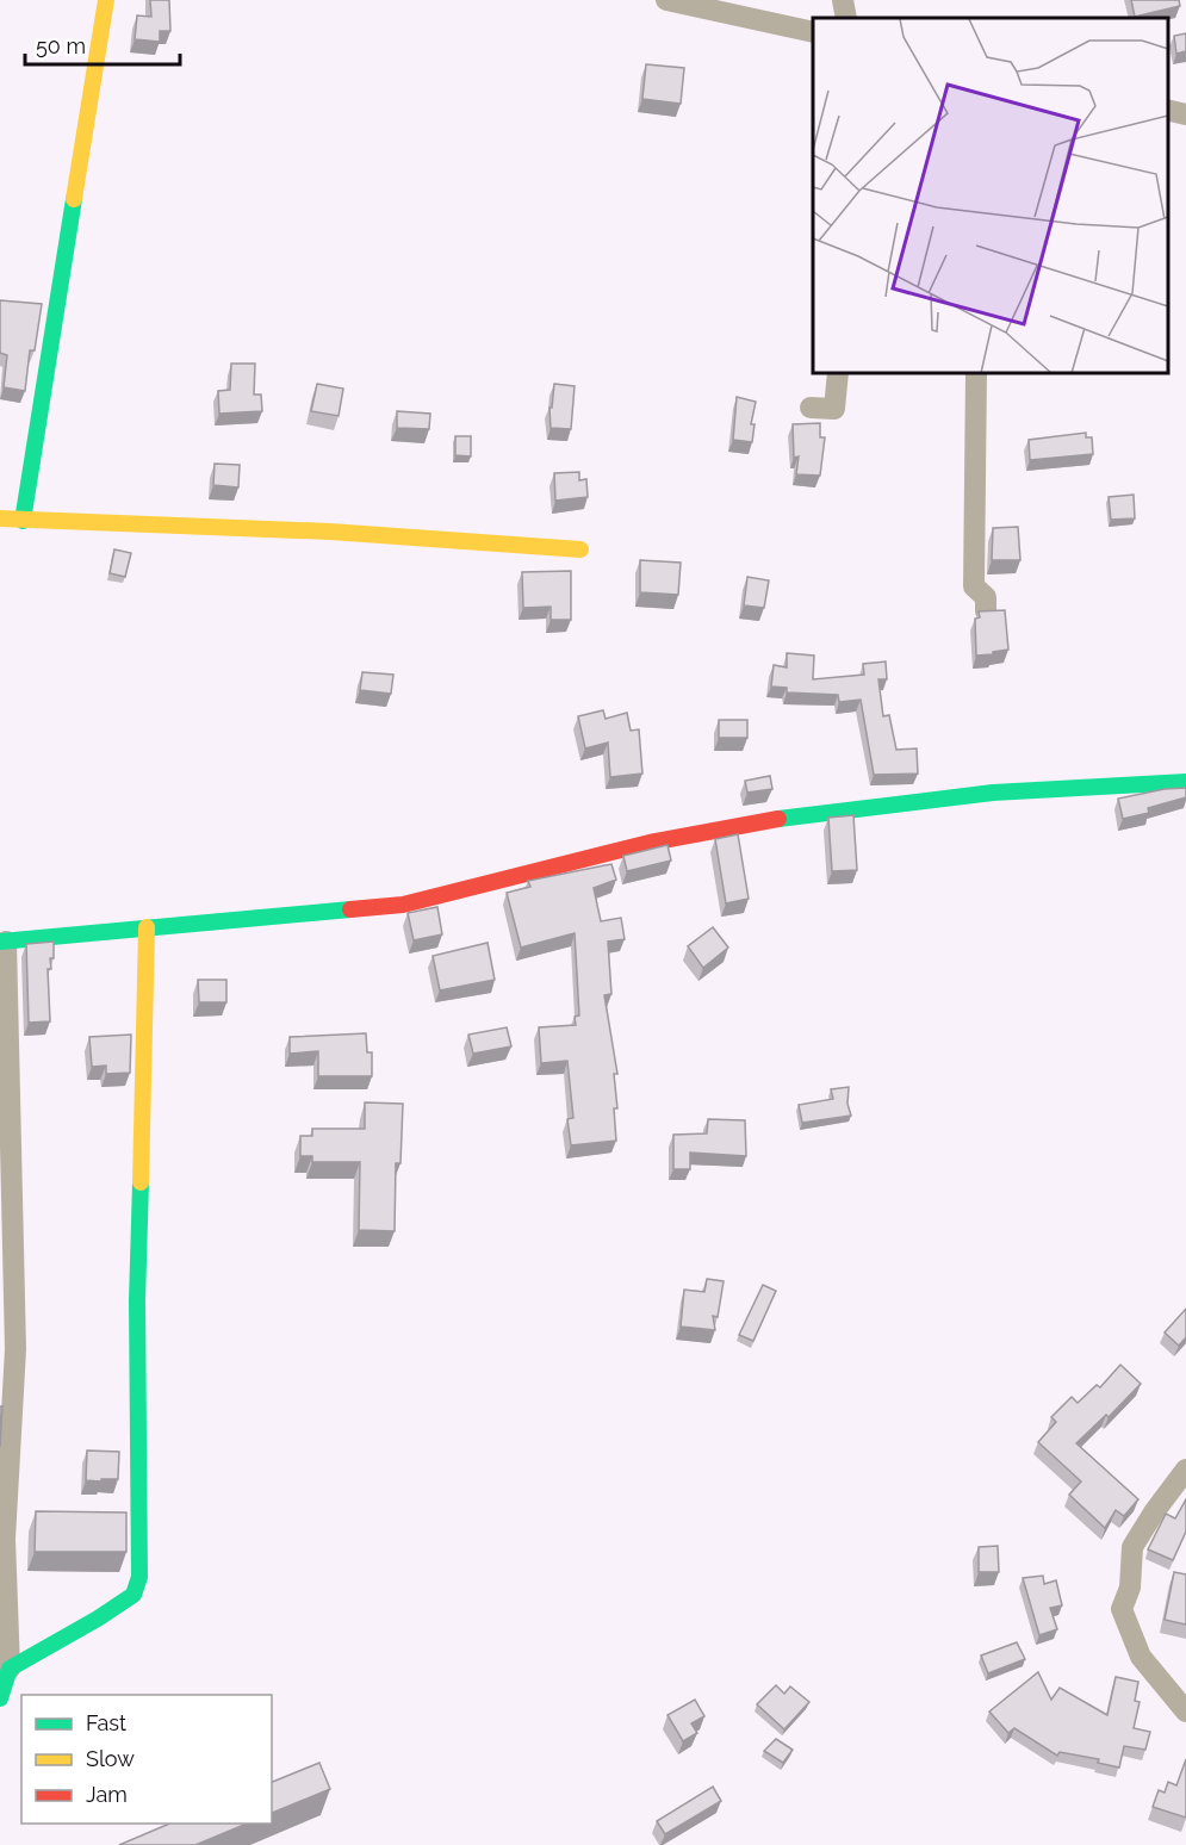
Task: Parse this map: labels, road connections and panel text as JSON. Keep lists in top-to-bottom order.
{
  "legend": ["Fast", "Slow", "Jam"],
  "scale_bar": "50 m"
}
